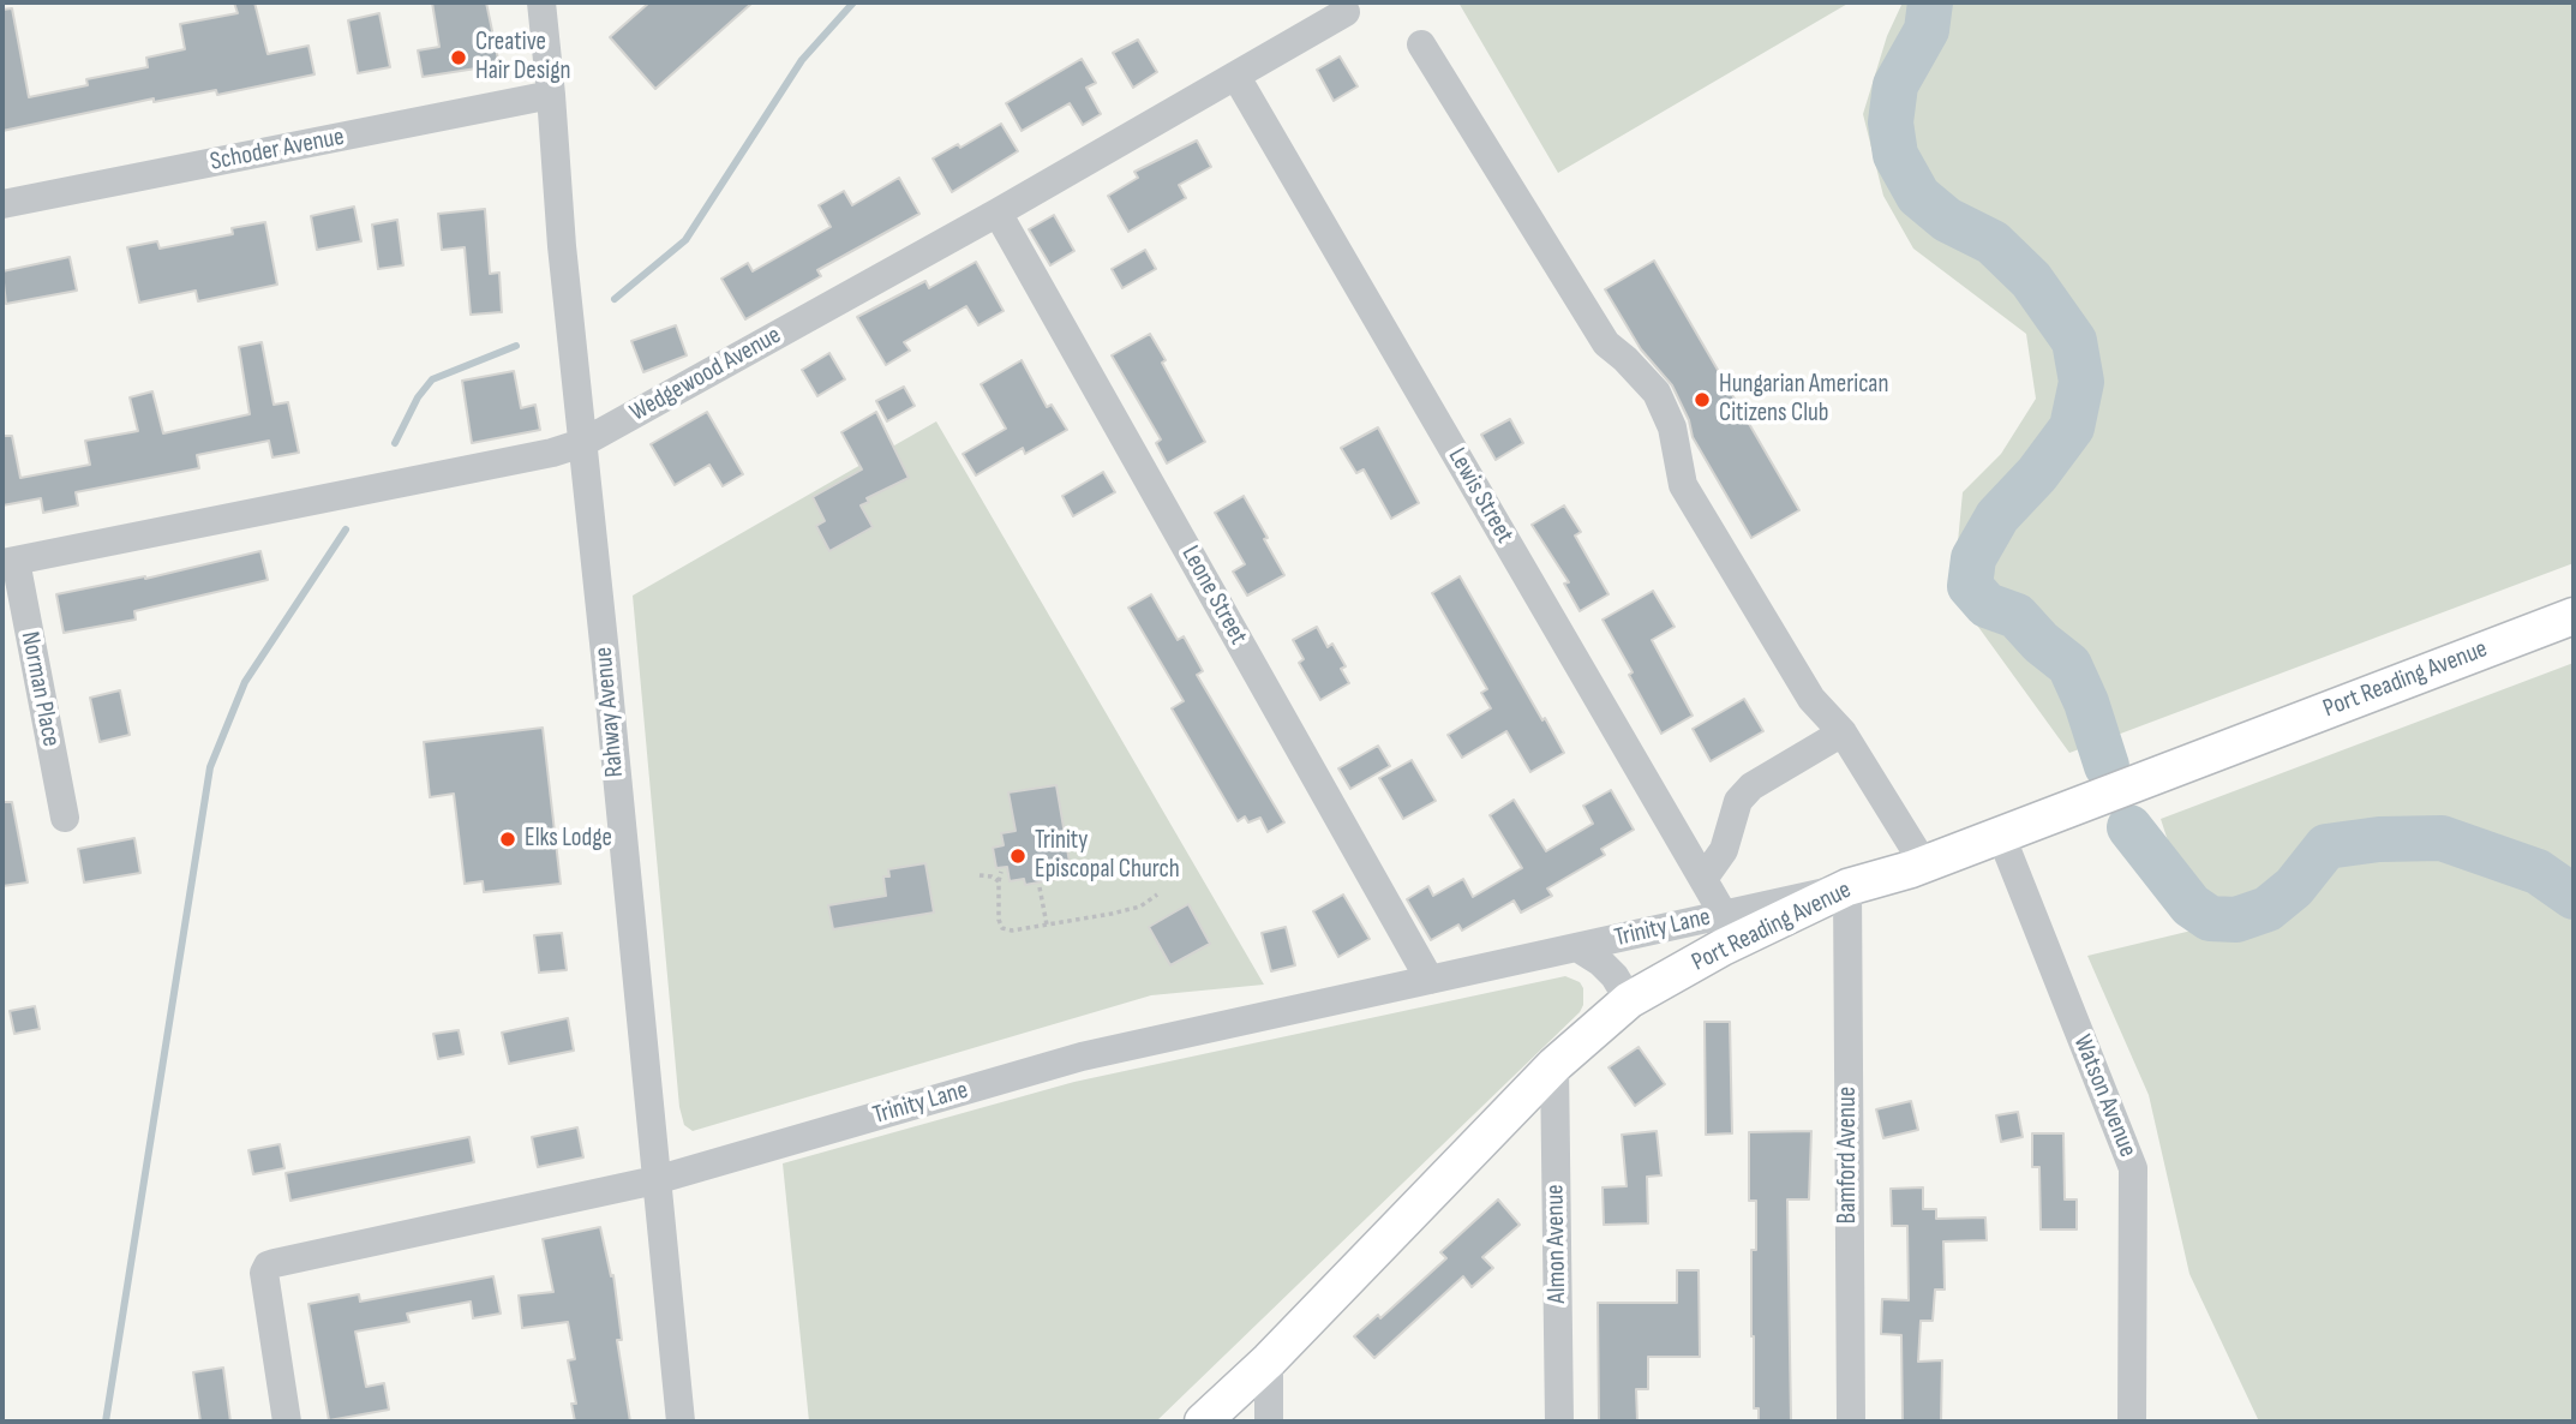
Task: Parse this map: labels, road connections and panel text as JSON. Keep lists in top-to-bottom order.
{
  "streets": {
    "main road": ["Port Reading Avenue"],
    "street": [
      "Schoder Avenue",
      "Wedgewood Avenue",
      "Lewis Street",
      "Leone Street",
      "Norman Place",
      "Rahway Avenue",
      "Trinity Lane",
      "Watson Avenue",
      "Bamford Avenue",
      "Almon Avenue"
    ]
  },
  "crossings": [
    ["Schoder Avenue", "Rahway Avenue"],
    ["Wedgewood Avenue", "Lewis Street"],
    ["Wedgewood Avenue", "Leone Street"],
    ["Wedgewood Avenue", "Norman Place"],
    ["Wedgewood Avenue", "Rahway Avenue"],
    ["Lewis Street", "Trinity Lane"],
    ["Leone Street", "Trinity Lane"],
    ["Port Reading Avenue", "Trinity Lane"],
    ["Port Reading Avenue", "Watson Avenue"],
    ["Port Reading Avenue", "Bamford Avenue"],
    ["Port Reading Avenue", "Almon Avenue"],
    ["Rahway Avenue", "Trinity Lane"],
    ["Trinity Lane", "Bamford Avenue"]
  ],
  "places": [
    "Creative Hair Design",
    "Hungarian American Citizens Club",
    "Elks Lodge",
    "Trinity Episcopal Church"
  ]
}
